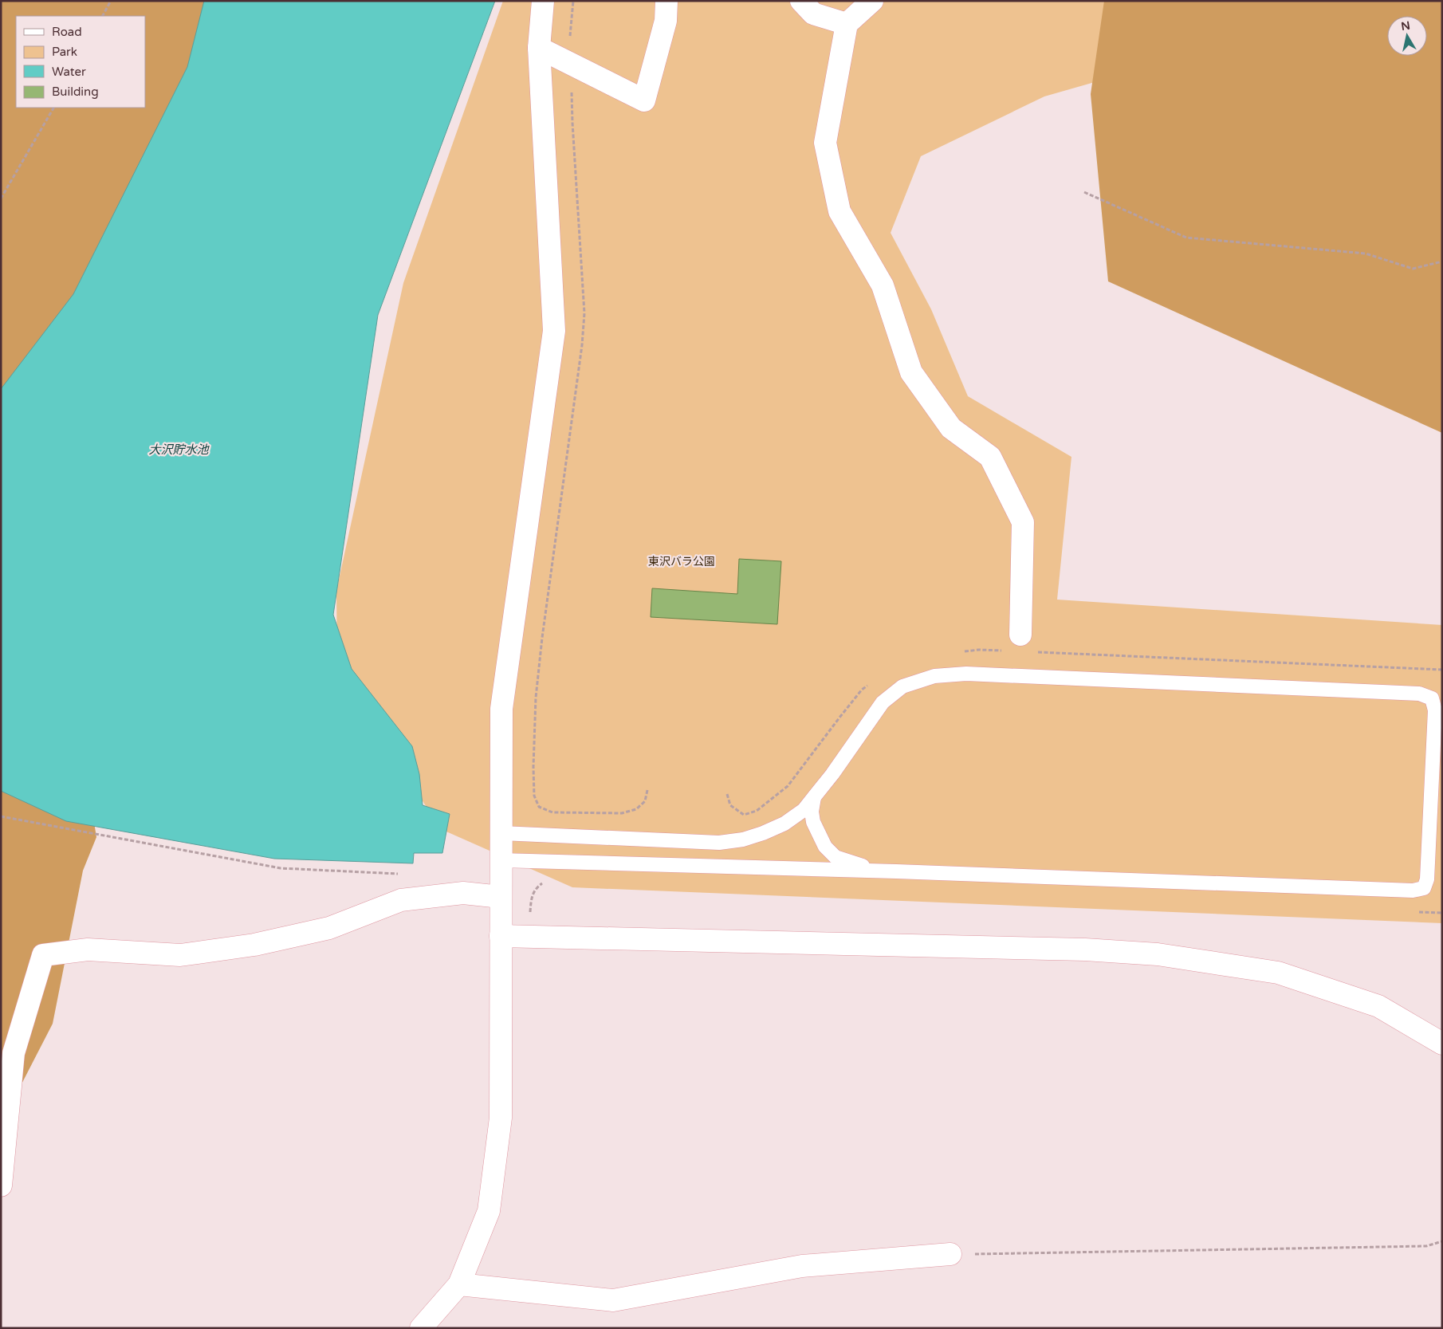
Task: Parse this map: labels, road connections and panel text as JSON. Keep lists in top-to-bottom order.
{
  "water": ["大沢貯水池"],
  "parks": ["東沢バラ公園"],
  "legend": [
    "Road",
    "Park",
    "Water",
    "Building"
  ],
  "north": "top"
}
